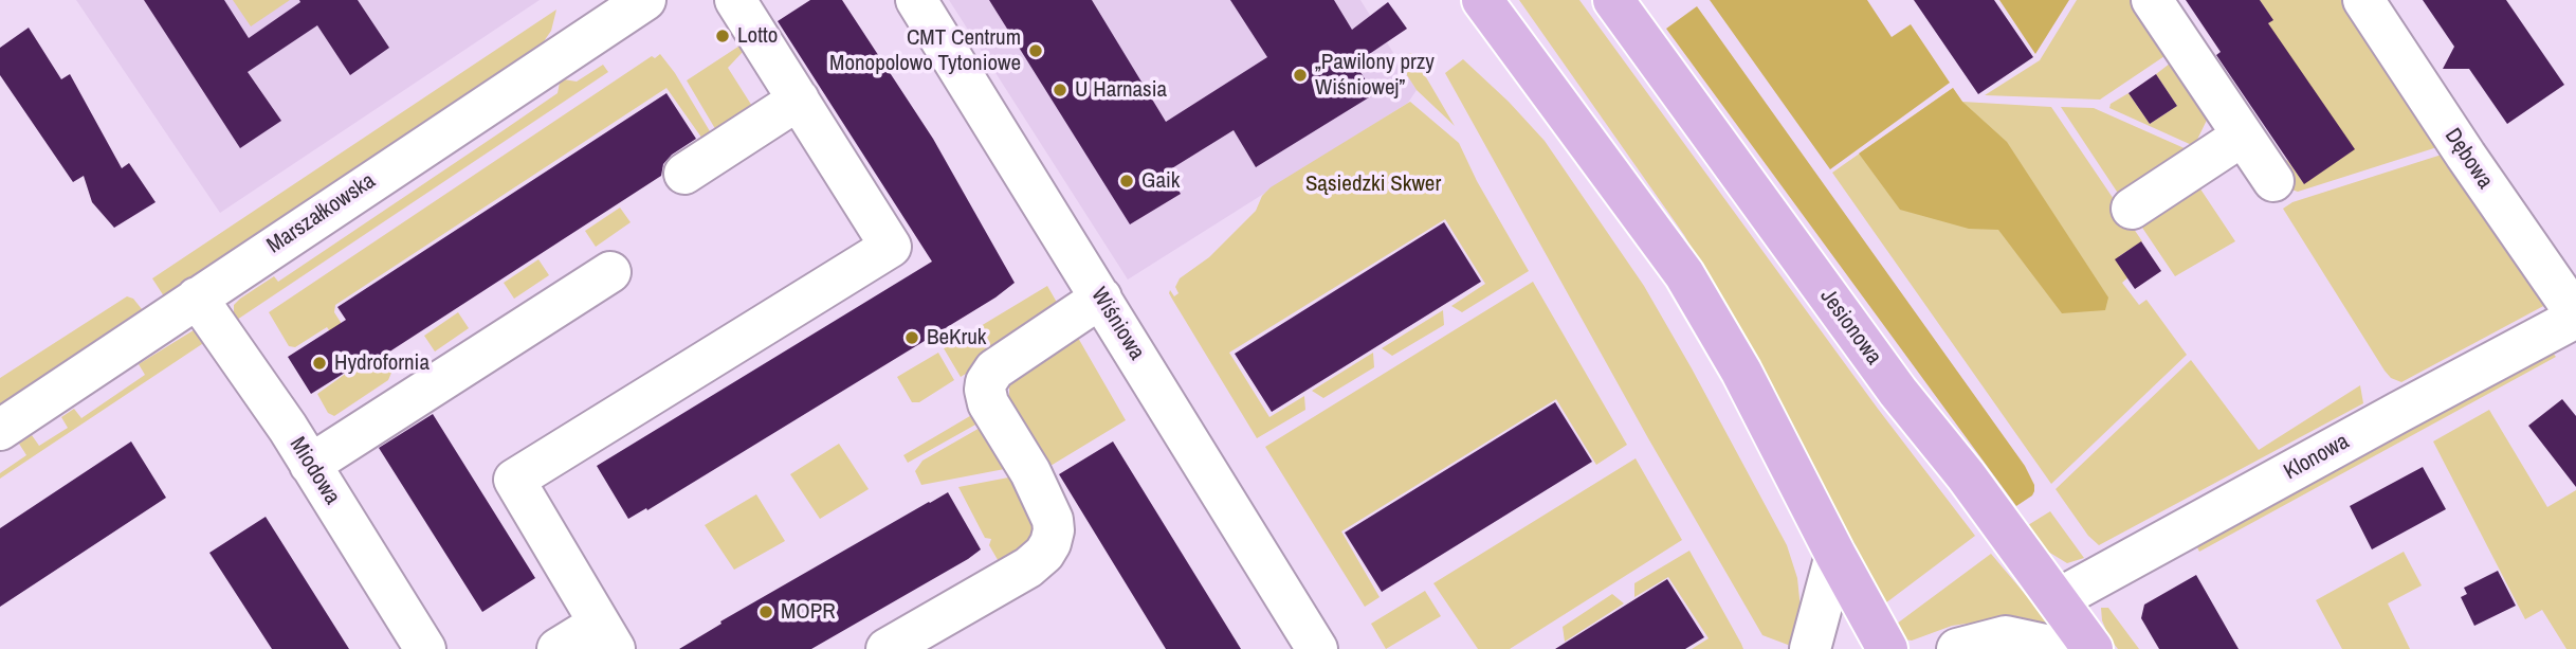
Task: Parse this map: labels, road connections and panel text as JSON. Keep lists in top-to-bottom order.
{
  "streets": {
    "main road": ["Jesionowa"],
    "street": [
      "Dębowa",
      "Marszałkowska",
      "Wiśniowa",
      "Klonowa",
      "Miodowa"
    ]
  },
  "crossings": [
    ["Dębowa", "Klonowa"],
    ["Marszałkowska", "Miodowa"],
    ["Jesionowa", "Klonowa"]
  ],
  "parks": ["Sąsiedzki Skwer"],
  "places": [
    "Lotto",
    "CMT Centrum Monopolowo Tytoniowe",
    "„Pawilony przy Wiśniowej”",
    "U Harnasia",
    "Gaik",
    "BeKruk",
    "Hydrofornia",
    "MOPR"
  ]
}
